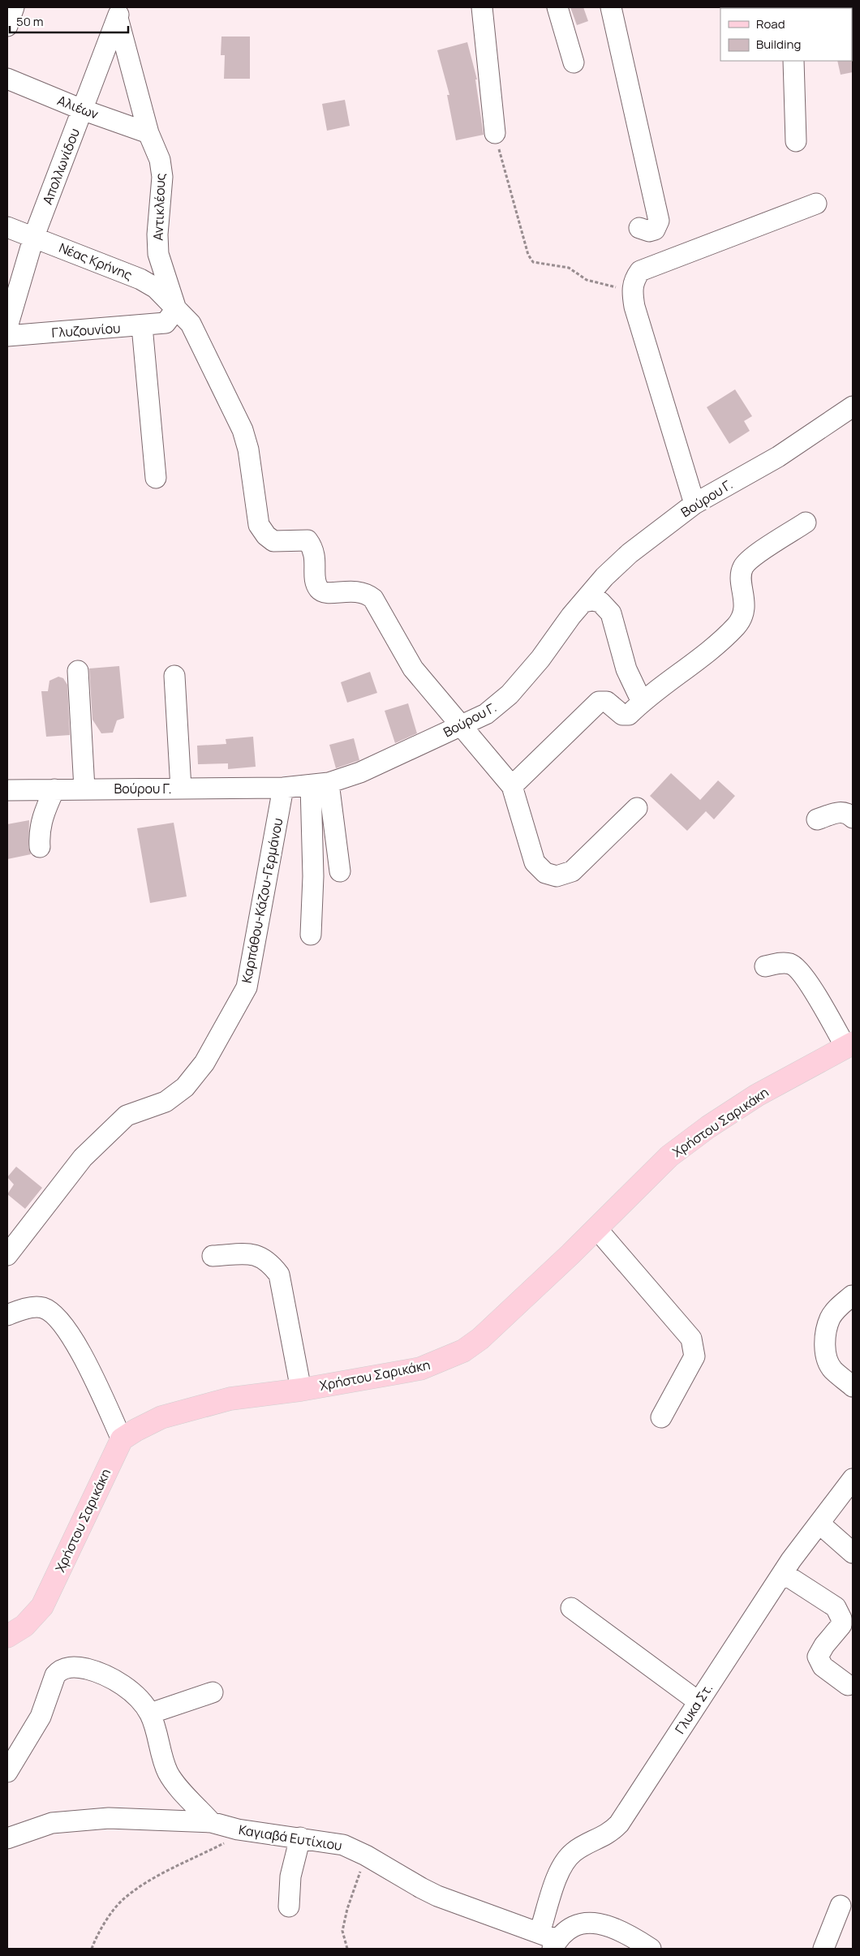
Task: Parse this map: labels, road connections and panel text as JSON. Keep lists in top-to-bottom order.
{
  "streets": {
    "main road": ["Χρήστου Σαρικάκη"],
    "street": [
      "Αλιέων",
      "Απολλωνίδου",
      "Αντικλέους",
      "Νέας Κρήνης",
      "Γλυζουνίου",
      "Βούρου Γ.",
      "Καρπάθου-Κάζου-Γερμάνου",
      "Γλυκα Στ.",
      "Καγιαβά Ευτίχιου"
    ]
  },
  "crossings": [
    ["Αλιέων", "Απολλωνίδου"],
    ["Αλιέων", "Αντικλέους"],
    ["Απολλωνίδου", "Αντικλέους"],
    ["Απολλωνίδου", "Νέας Κρήνης"],
    ["Αντικλέους", "Νέας Κρήνης"],
    ["Αντικλέους", "Γλυζουνίου"],
    ["Νέας Κρήνης", "Γλυζουνίου"],
    ["Νέας Κρήνης", "Βούρου Γ."],
    ["Βούρου Γ.", "Καρπάθου-Κάζου-Γερμάνου"],
    ["Γλυκα Στ.", "Καγιαβά Ευτίχιου"]
  ],
  "legend": ["Road", "Building"],
  "scale_bar": "50 m"
}
